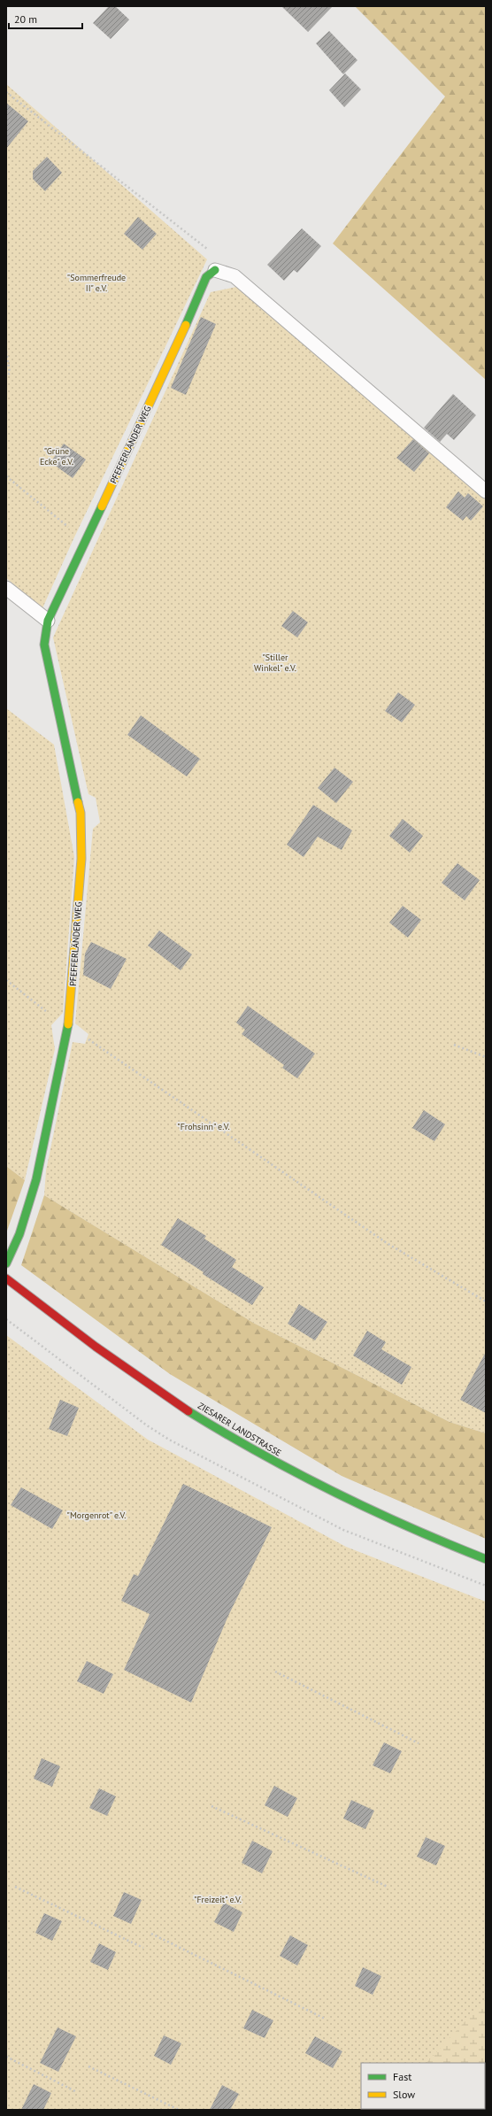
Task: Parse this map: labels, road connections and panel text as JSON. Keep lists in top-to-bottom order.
{
  "streets": {
    "street": ["PFEFFERLÄNDER WEG", "ZIESARER LANDSTRASSE"]
  },
  "parks": [
    "\"Sommerfreude II\" e.V.",
    "\"Grüne Ecke\" e.V.",
    "\"Stiller Winkel\" e.V.",
    "\"Frohsinn\" e.V.",
    "\"Morgenrot\" e.V.",
    "\"Freizeit\" e.V."
  ],
  "legend": ["Fast", "Slow"],
  "scale_bar": "20 m"
}
